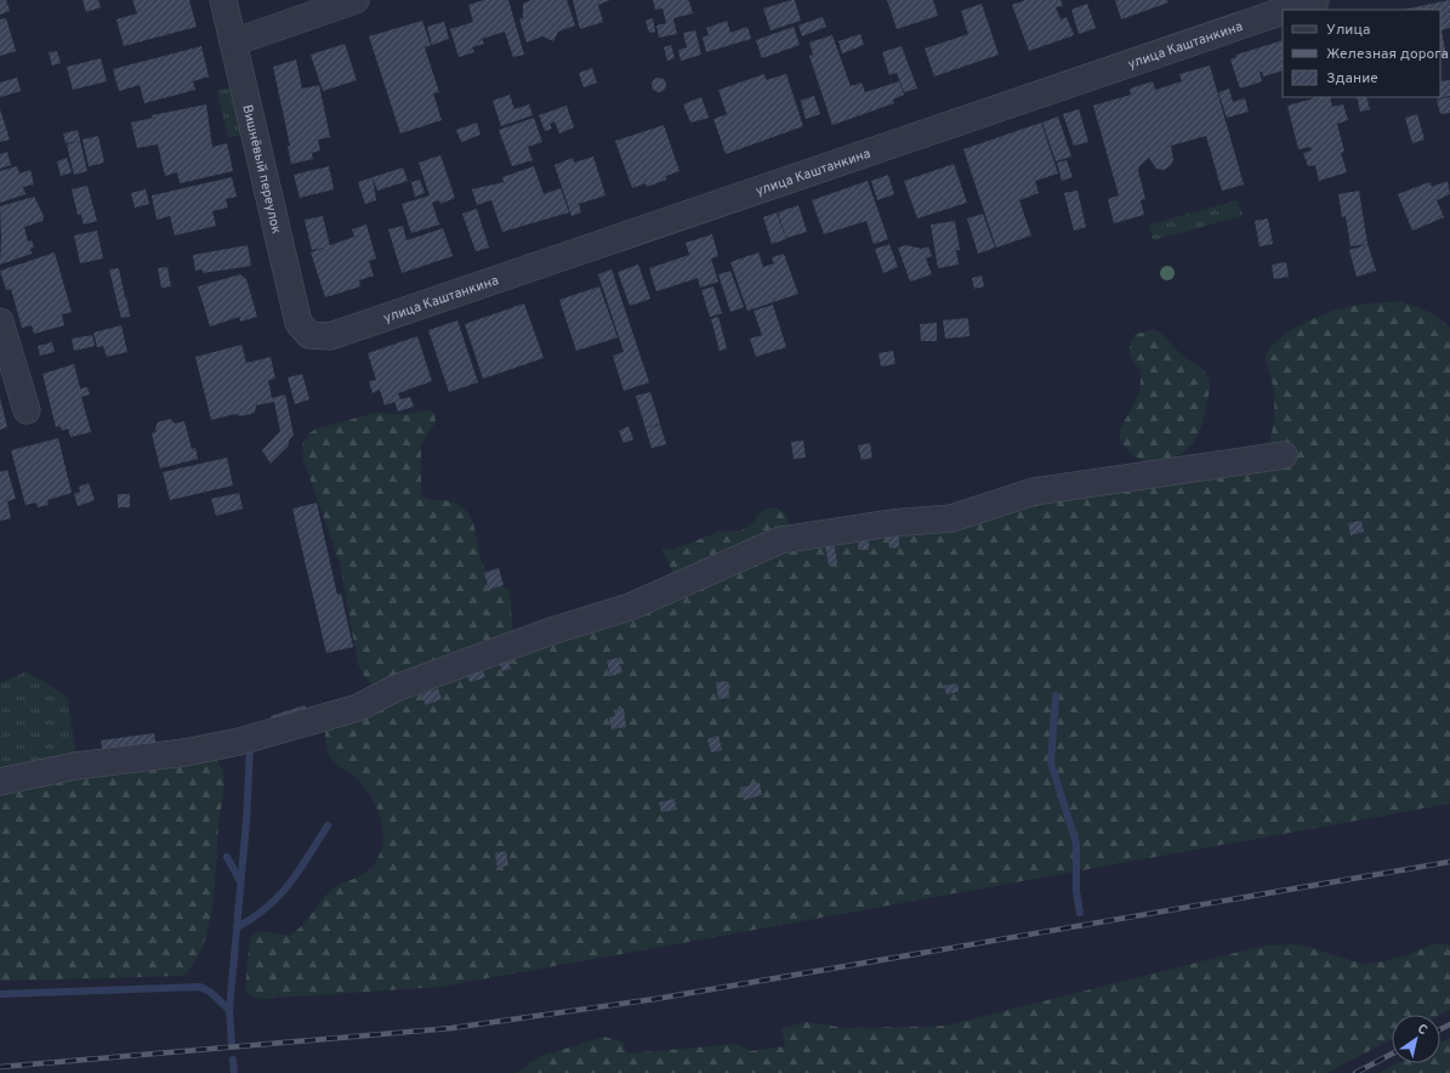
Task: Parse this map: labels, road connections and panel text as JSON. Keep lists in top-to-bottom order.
{
  "streets": {
    "street": ["улица Каштанкина", "Вишнёвый переулок"]
  },
  "crossings": [
    ["улица Каштанкина", "Вишнёвый переулок"]
  ],
  "legend": ["Улица", "Железная дорога", "Здание"],
  "north": "top right"
}
